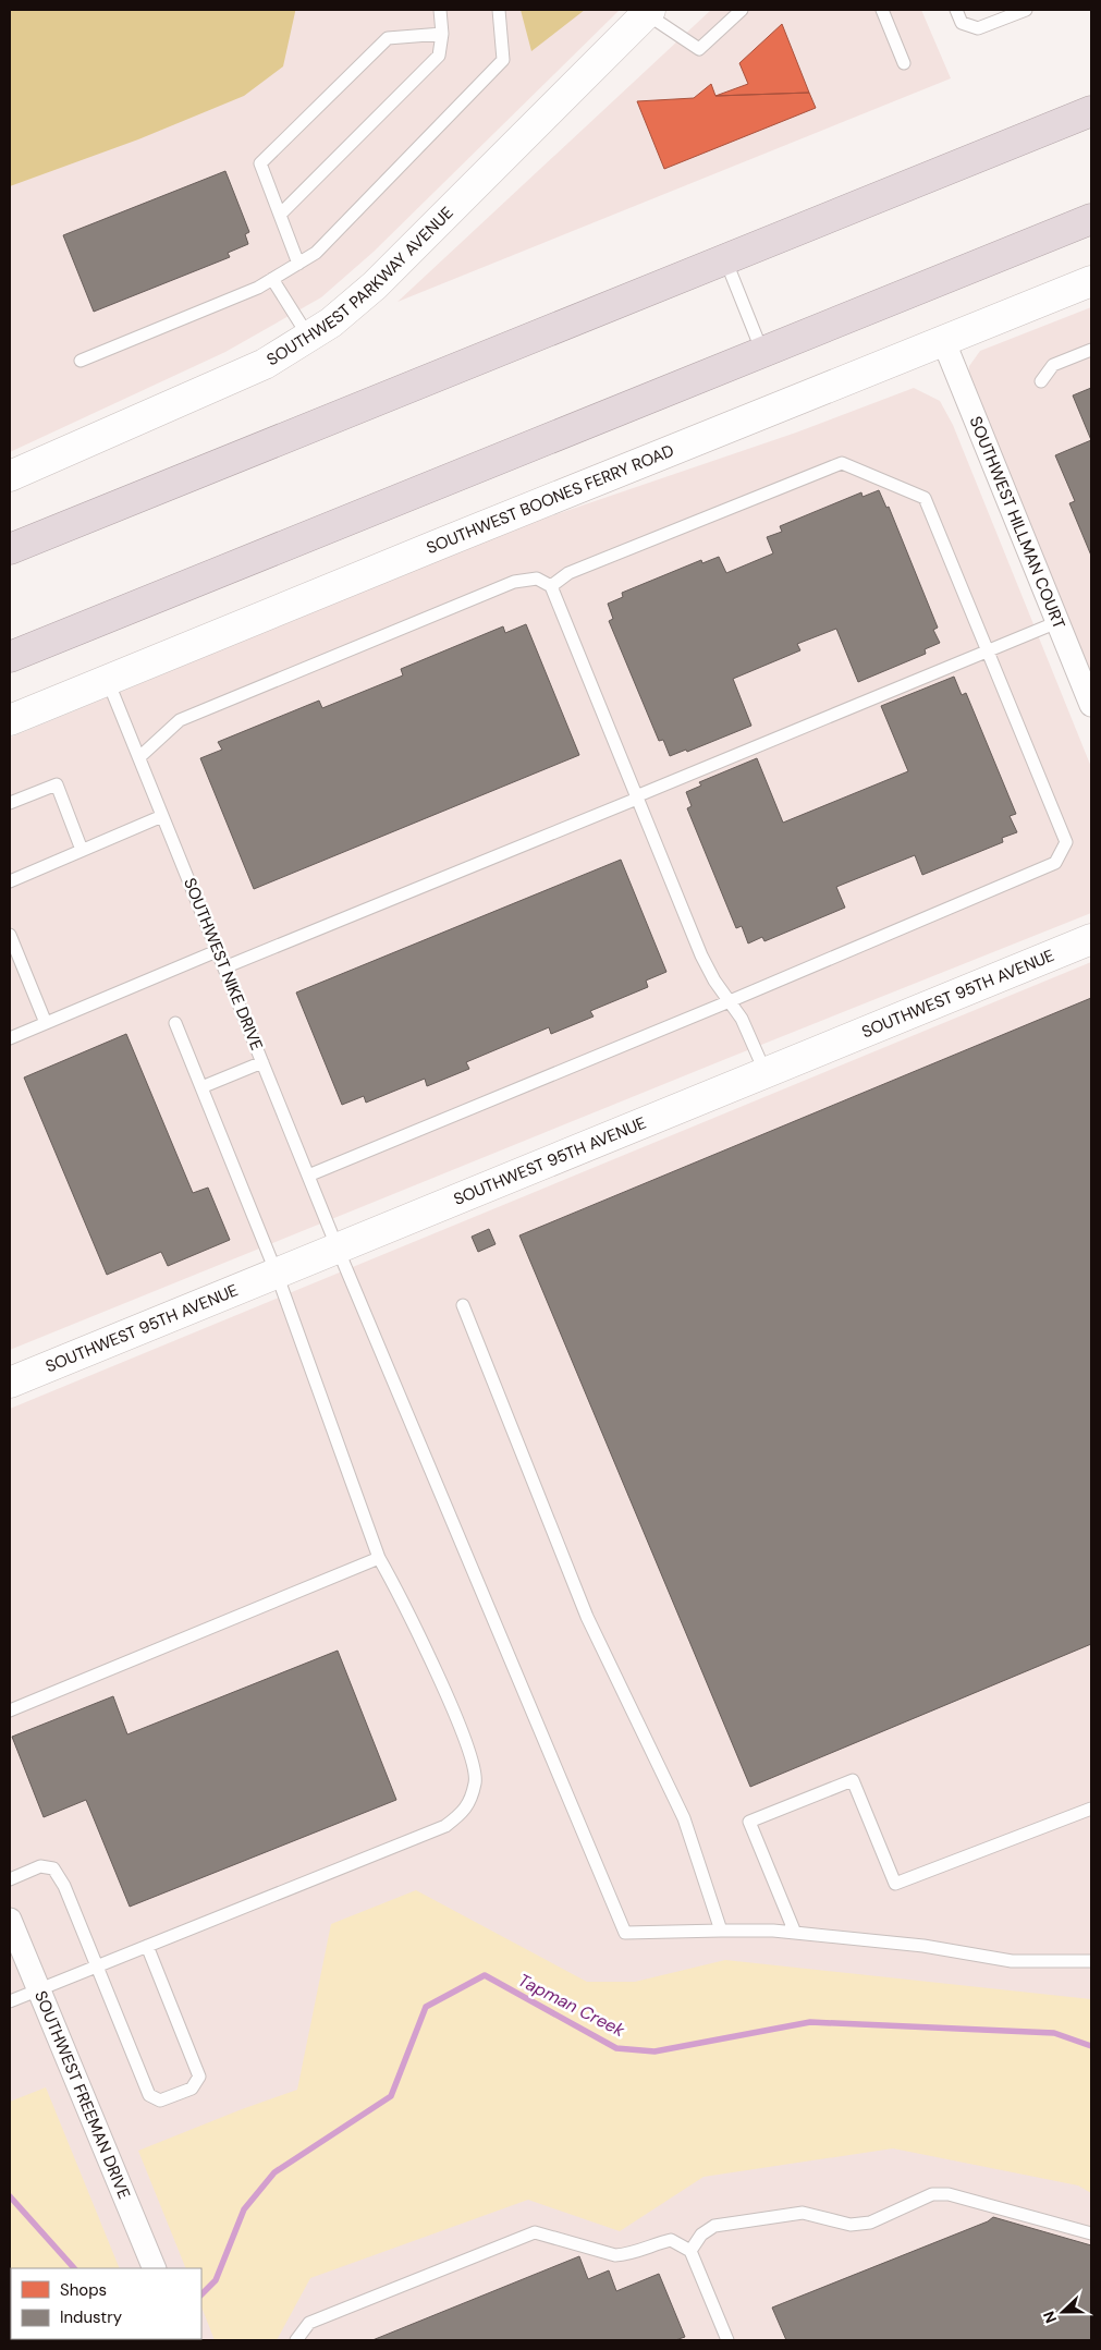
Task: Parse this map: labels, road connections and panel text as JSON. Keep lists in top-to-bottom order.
{
  "streets": {
    "street": [
      "SOUTHWEST PARKWAY AVENUE",
      "SOUTHWEST BOONES FERRY ROAD",
      "SOUTHWEST HILLMAN COURT",
      "SOUTHWEST 95TH AVENUE",
      "SOUTHWEST FREEMAN DRIVE"
    ],
    "lane": ["SOUTHWEST NIKE DRIVE"]
  },
  "crossings": [
    ["SOUTHWEST BOONES FERRY ROAD", "SOUTHWEST HILLMAN COURT"],
    ["SOUTHWEST BOONES FERRY ROAD", "SOUTHWEST NIKE DRIVE"],
    ["SOUTHWEST NIKE DRIVE", "SOUTHWEST 95TH AVENUE"]
  ],
  "water": ["Tapman Creek"],
  "legend": ["Shops", "Industry"],
  "north": "left"
}
